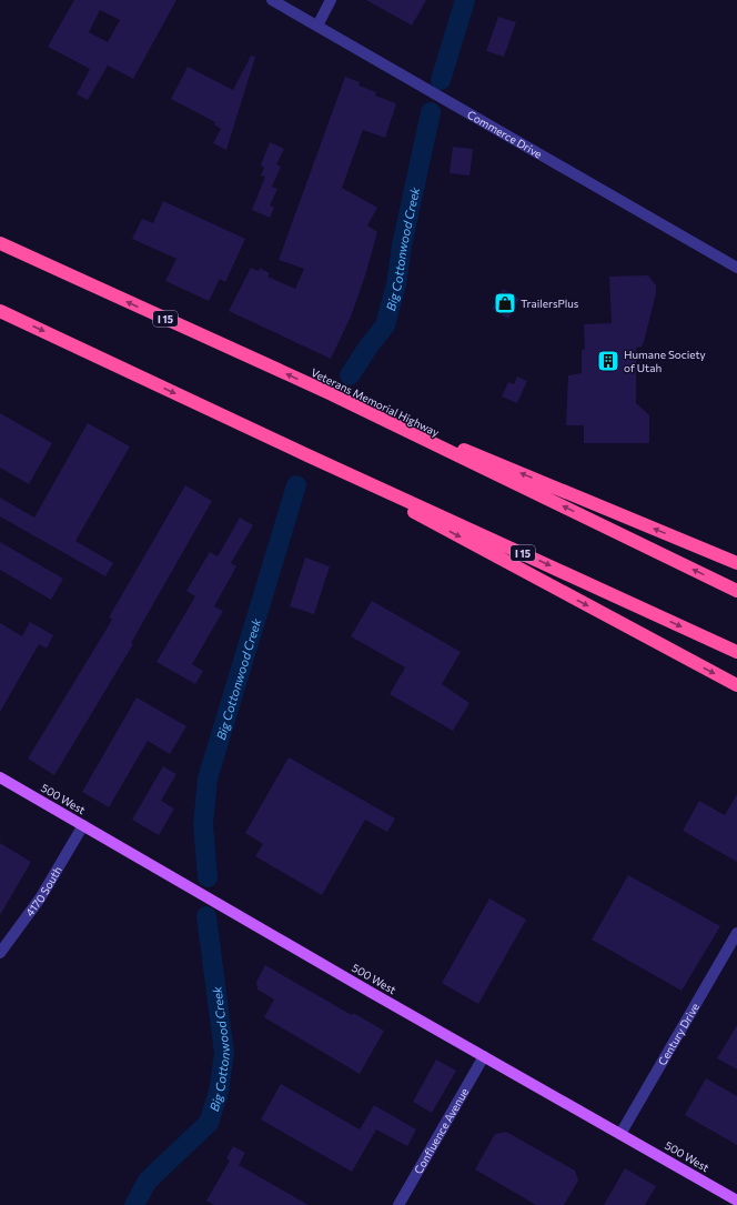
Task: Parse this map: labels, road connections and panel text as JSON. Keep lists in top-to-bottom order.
{
  "streets": {
    "highway": ["I 15", "Veterans Memorial Highway"],
    "main road": ["500 West"],
    "street": [
      "Commerce Drive",
      "4170 South",
      "Century Drive",
      "Confluence Avenue"
    ]
  },
  "crossings": [
    ["500 West", "4170 South"],
    ["500 West", "Century Drive"],
    ["500 West", "Confluence Avenue"]
  ],
  "water": ["Big Cottonwood Creek"],
  "places": {
    "shop": ["TrailersPlus"],
    "building": ["Humane Society of Utah"]
  }
}
